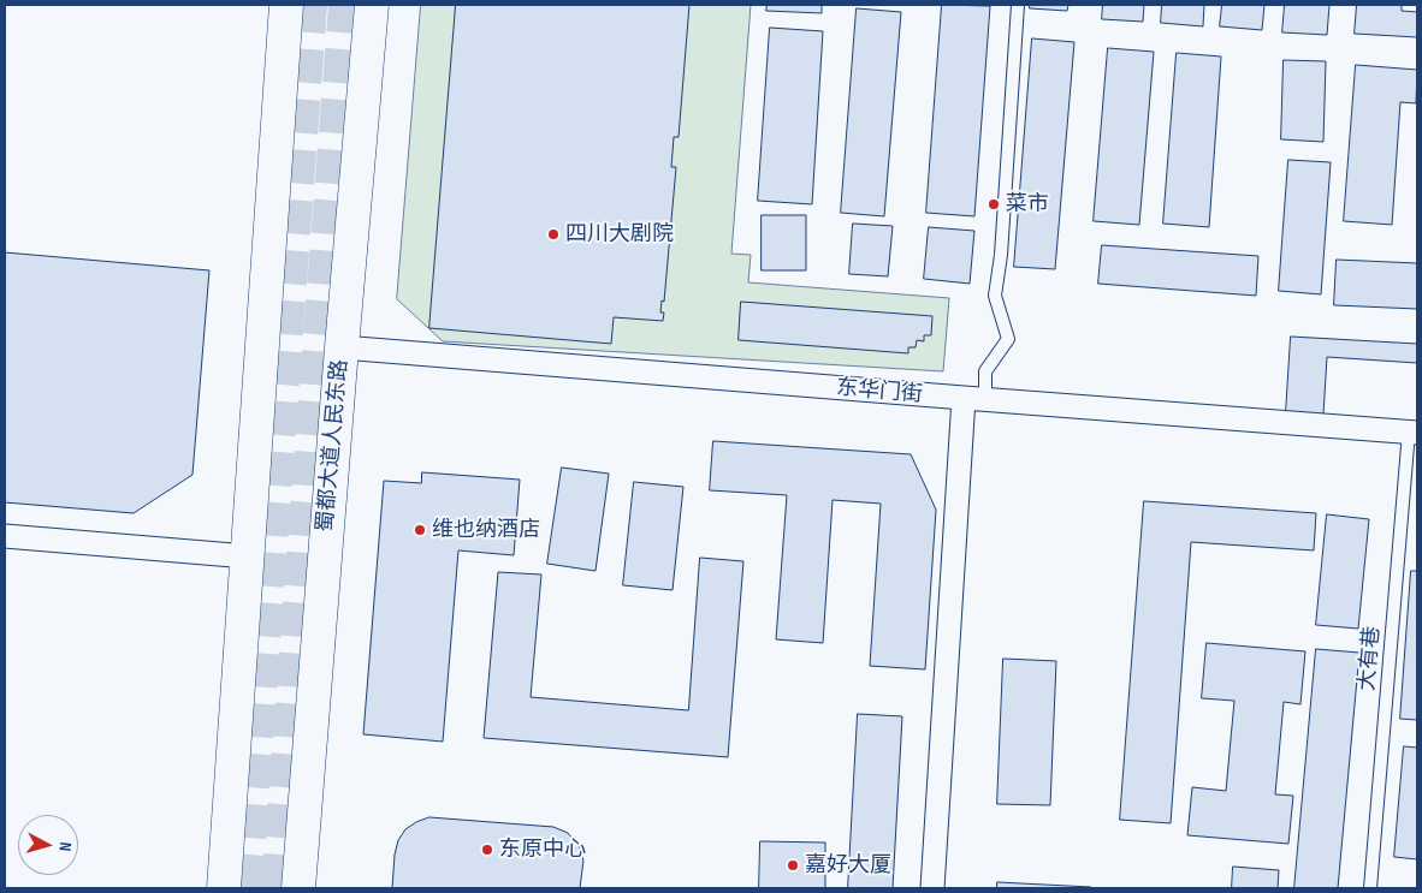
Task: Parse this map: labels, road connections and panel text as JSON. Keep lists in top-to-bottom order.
{
  "streets": {
    "main road": ["蜀都大道人民东路"],
    "street": ["东华门街"],
    "lane": ["大有巷"]
  },
  "crossings": [
    ["东华门街", "蜀都大道人民东路"],
    ["东华门街", "大有巷"]
  ],
  "places": [
    "菜市",
    "四川大剧院",
    "维也纳酒店",
    "东原中心",
    "嘉好大厦"
  ],
  "north": "right"
}
